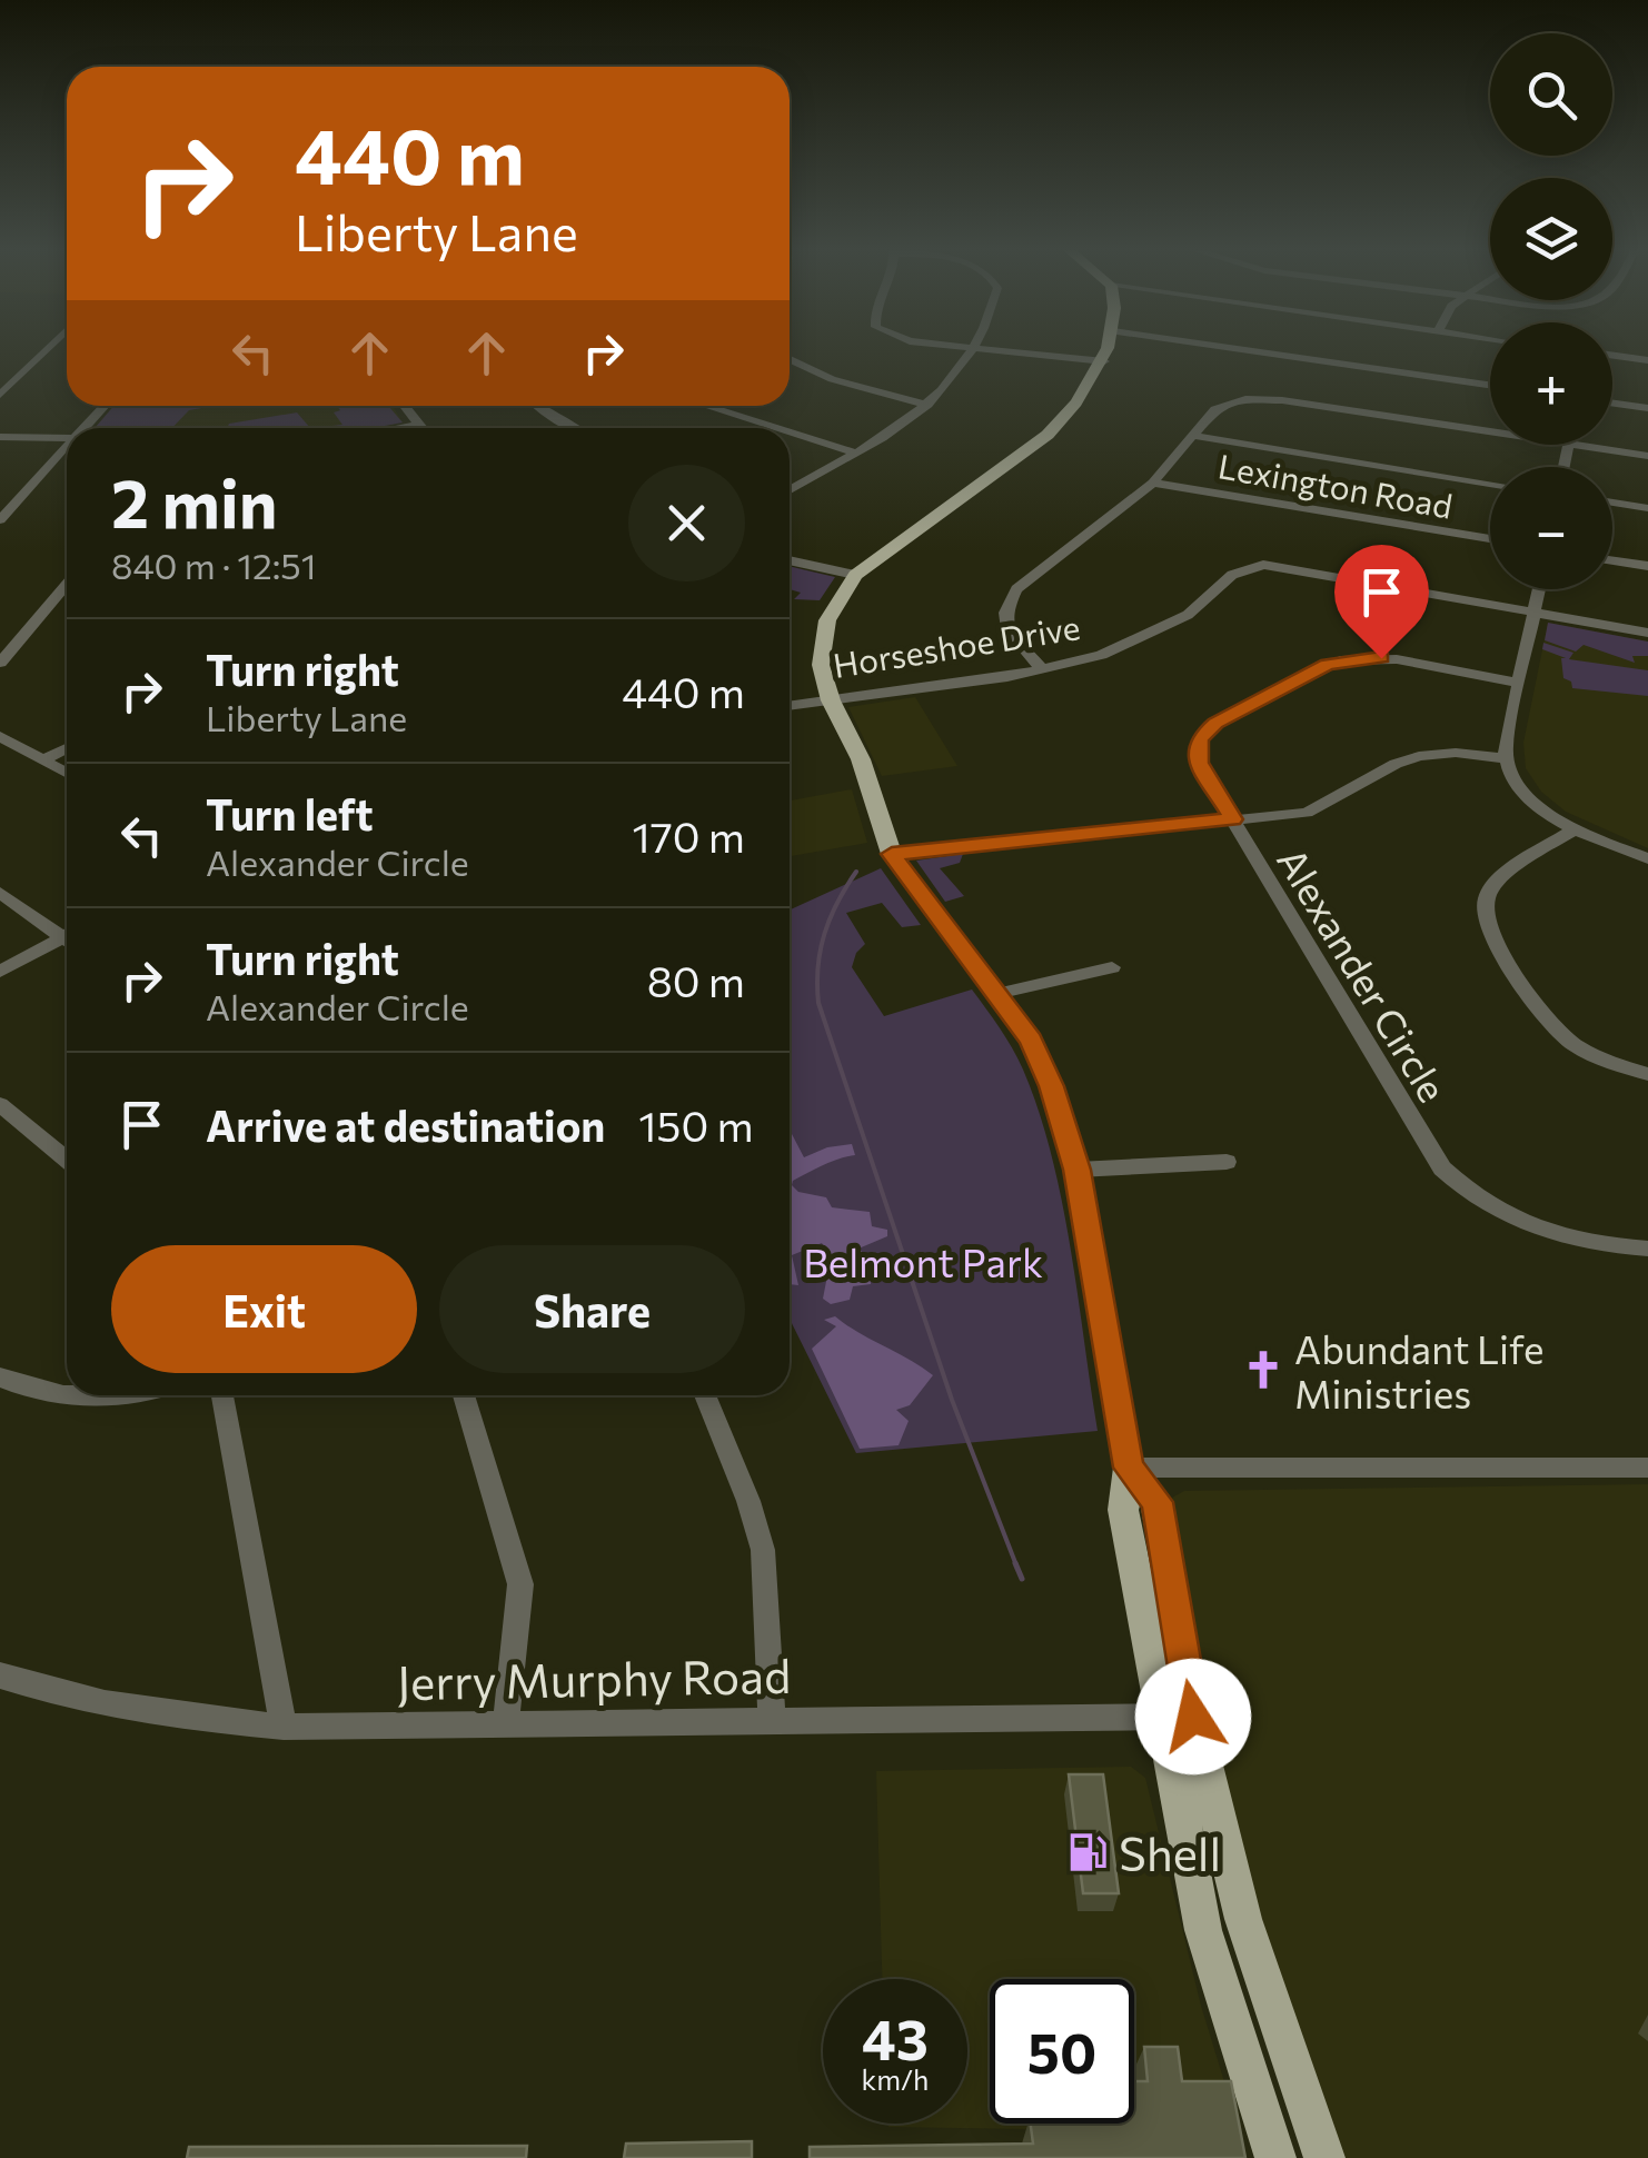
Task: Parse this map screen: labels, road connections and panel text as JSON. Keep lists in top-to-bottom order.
{
  "streets": {
    "street": [
      "Lexington Road",
      "Horseshoe Drive",
      "Alexander Circle",
      "Jerry Murphy Road"
    ]
  },
  "parks": ["Belmont Park"],
  "places": {
    "church": ["Abundant Life Ministries"],
    "fuel station": ["Shell"]
  },
  "page": {
    "map_buttons": ["+", "−"],
    "turn": ["440 m", "Liberty Lane"],
    "heading": ["2 min", "840 m · 12:51"],
    "list": [
      {
        "name": "Turn right",
        "note": "Liberty Lane",
        "value": "440 m"
      },
      {
        "name": "Turn left",
        "note": "Alexander Circle",
        "value": "170 m"
      },
      {
        "name": "Turn right",
        "note": "Alexander Circle",
        "value": "80 m"
      },
      {
        "name": "Arrive at destination",
        "value": "150 m"
      }
    ],
    "buttons": ["Exit", "Share"],
    "speed": "43 km/h",
    "limit": "50"
  }
}
